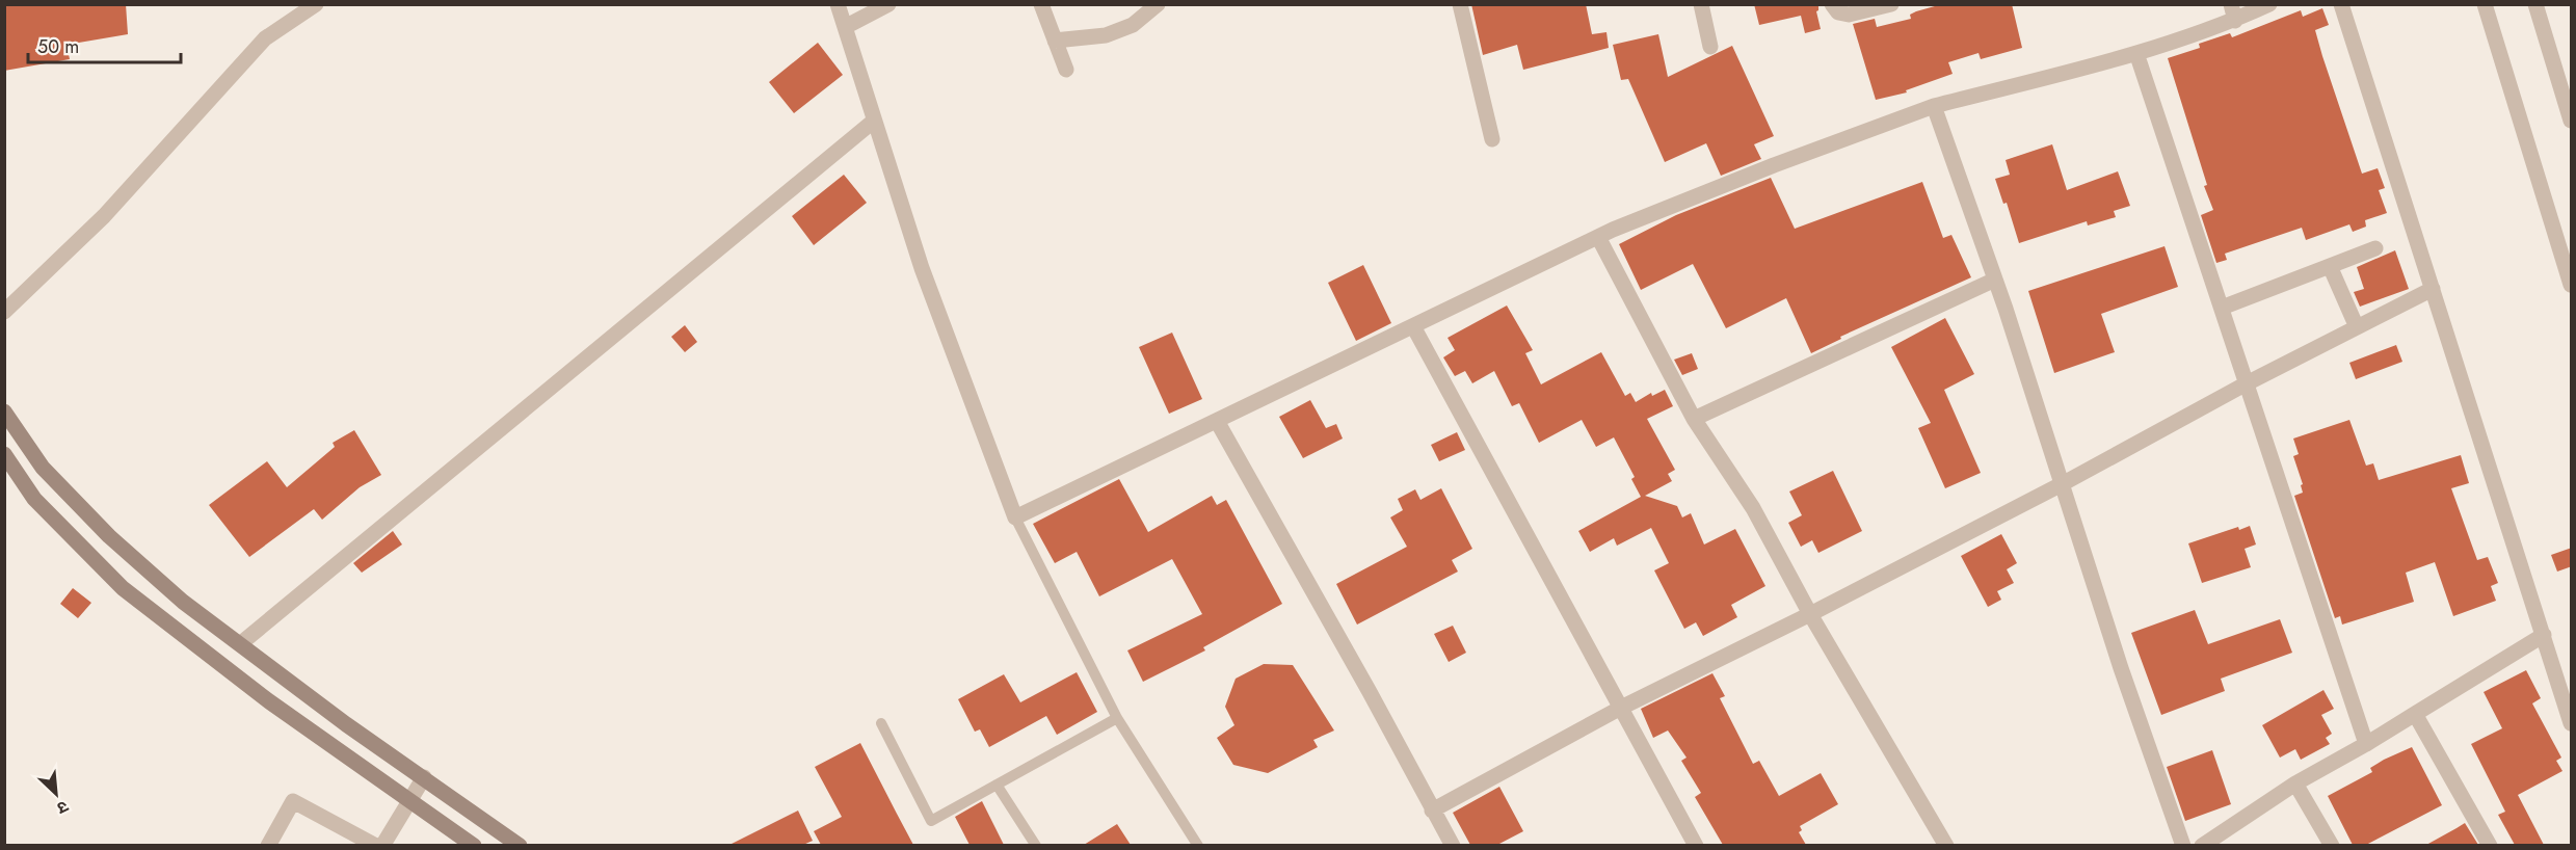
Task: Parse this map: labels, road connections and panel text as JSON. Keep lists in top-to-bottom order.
{
  "scale_bar": "50 m",
  "north": "bottom right"
}
